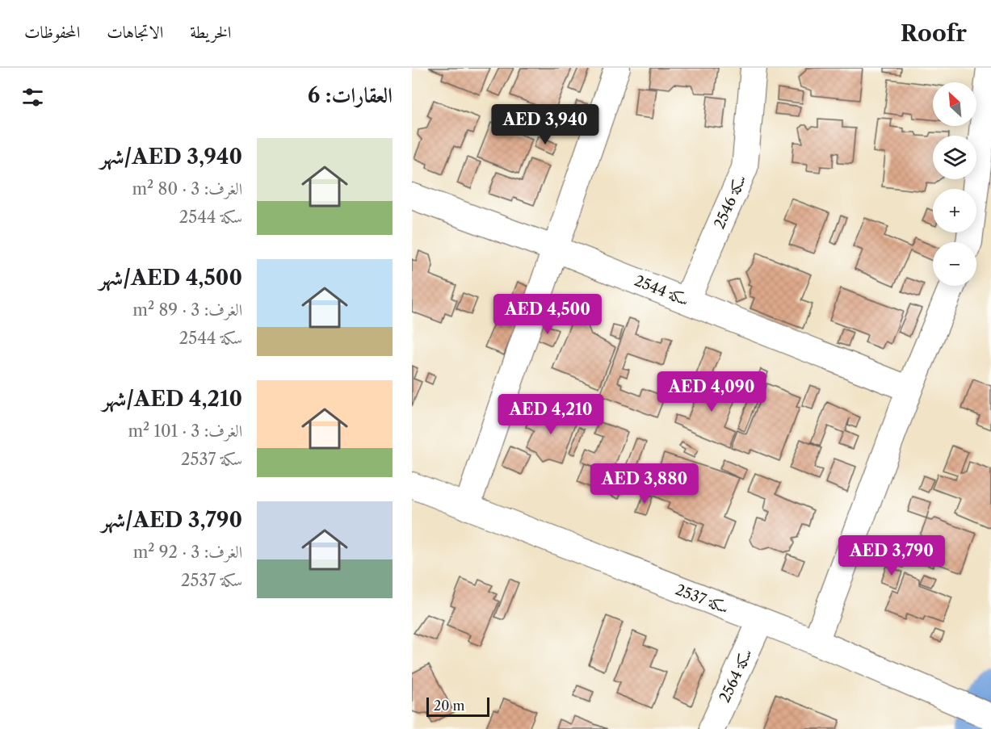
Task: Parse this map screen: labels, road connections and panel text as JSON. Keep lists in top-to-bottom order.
{
  "streets": {
    "street": [
      "سكة 2546",
      "سكة 2544",
      "سكة 2537",
      "سكة 2564"
    ]
  },
  "crossings": [
    ["سكة 2546", "سكة 2544"],
    ["سكة 2537", "سكة 2564"]
  ],
  "scale_bar": "20 m",
  "north": "top left",
  "page": {
    "header": "Roofr",
    "nav": ["الخريطة", "الاتجاهات", "المحفوظات"],
    "heading": "العقارات: 6",
    "map_buttons": ["+", "−"],
    "price": [
      "AED 3,940",
      "AED 4,500",
      "AED 4,090",
      "AED 4,210",
      "AED 3,880",
      "AED 3,790"
    ],
    "list": [
      {
        "name": "AED 3,940/شهر",
        "note": "الغرف: 3 · 80 m² · سكة 2544"
      },
      {
        "name": "AED 4,500/شهر",
        "note": "الغرف: 3 · 89 m² · سكة 2544"
      },
      {
        "name": "AED 4,210/شهر",
        "note": "الغرف: 3 · 101 m² · سكة 2537"
      },
      {
        "name": "AED 3,790/شهر",
        "note": "الغرف: 3 · 92 m² · سكة 2537"
      }
    ],
    "scale": "20 m"
  }
}
